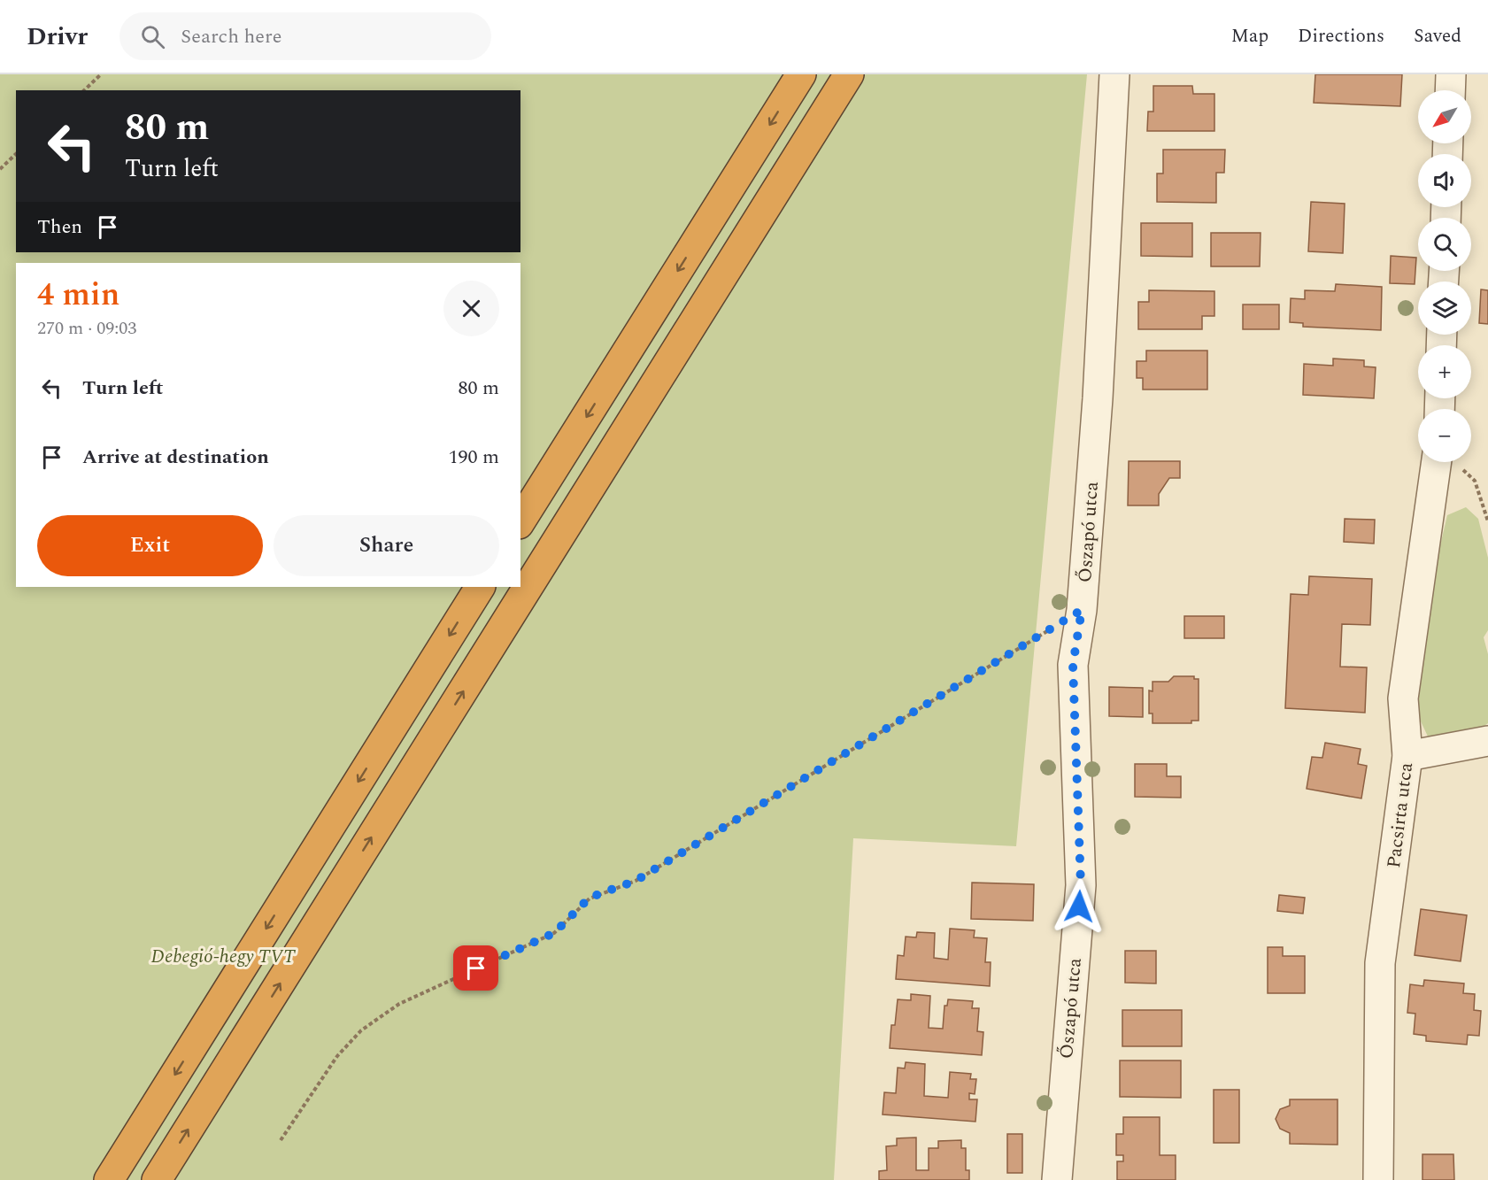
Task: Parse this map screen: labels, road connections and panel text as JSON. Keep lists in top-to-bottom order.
{
  "streets": {
    "street": ["Őszapó utca", "Pacsirta utca"]
  },
  "parks": ["Debegió-hegy TVT"],
  "north": "bottom left",
  "page": {
    "header": "Drivr",
    "search": "Search here",
    "nav": ["Map", "Directions", "Saved"],
    "map_buttons": ["+", "−"],
    "turn": ["80 m", "Turn left"],
    "then": "Then",
    "heading": ["4 min", "270 m · 09:03"],
    "list": [
      {
        "name": "Turn left",
        "value": "80 m"
      },
      {
        "name": "Arrive at destination",
        "value": "190 m"
      }
    ],
    "buttons": ["Exit", "Share"]
  }
}
